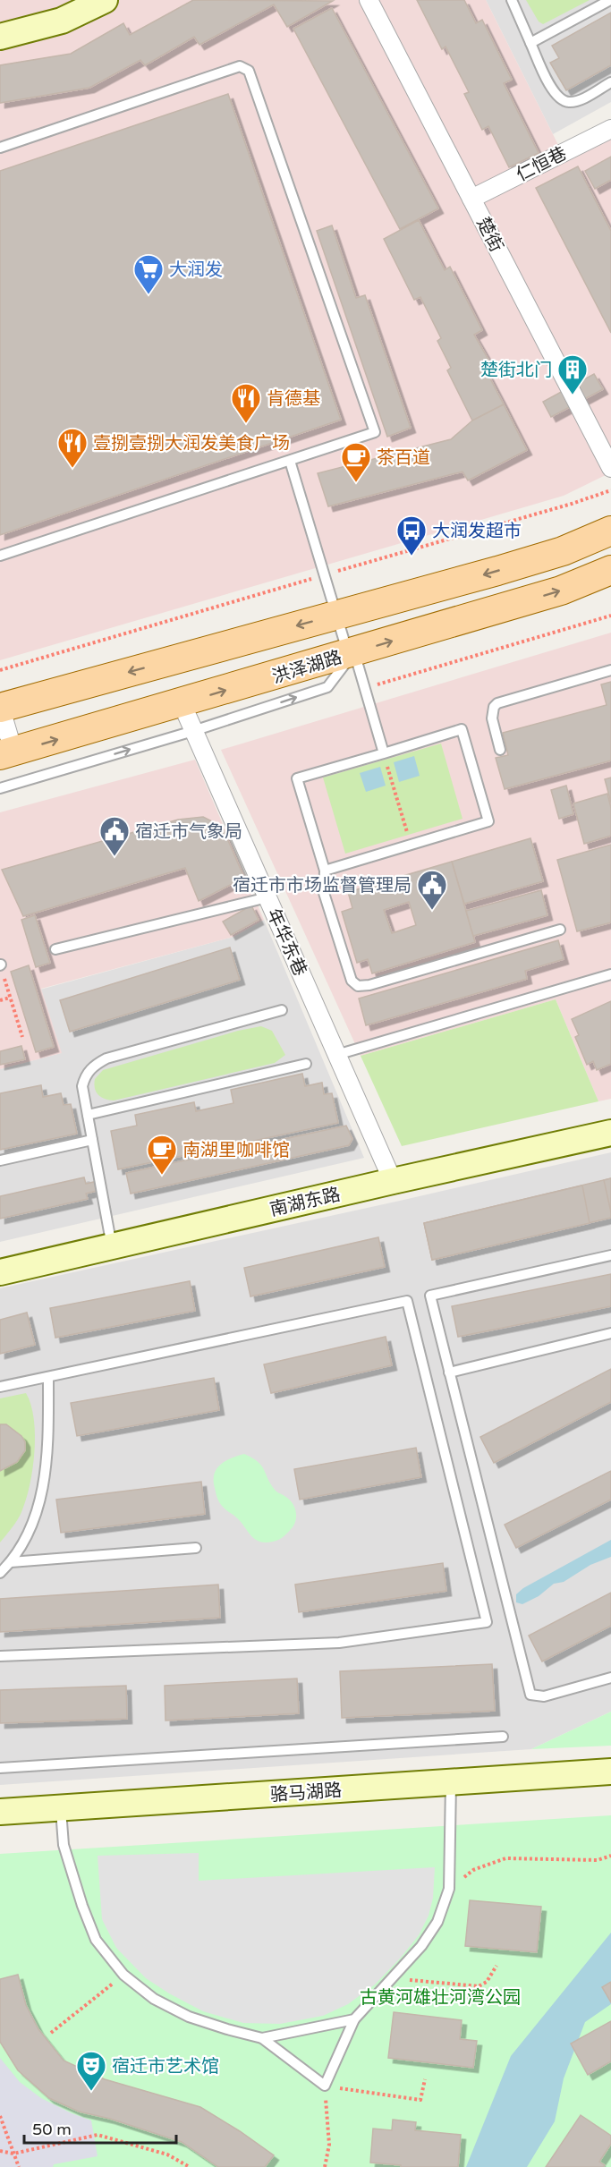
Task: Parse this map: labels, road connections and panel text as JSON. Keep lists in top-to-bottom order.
{
  "streets": {
    "main road": ["洪泽湖路"],
    "street": [
      "仁恒巷",
      "楚街",
      "年华东巷",
      "南湖东路",
      "骆马湖路"
    ]
  },
  "crossings": [
    ["仁恒巷", "楚街"],
    ["洪泽湖路", "年华东巷"],
    ["年华东巷", "南湖东路"]
  ],
  "parks": ["古黄河雄壮河湾公园"],
  "places": {
    "supermarket": ["大润发"],
    "building": ["楚街北门"],
    "restaurant": ["肯德基", "壹捌壹捌大润发美食广场"],
    "cafe": ["茶百道", "南湖里咖啡馆"],
    "bus stop": ["大润发超市"],
    "public building": ["宿迁市气象局", "宿迁市市场监督管理局"],
    "theatre": ["宿迁市艺术馆"]
  },
  "scale_bar": "50 m"
}
